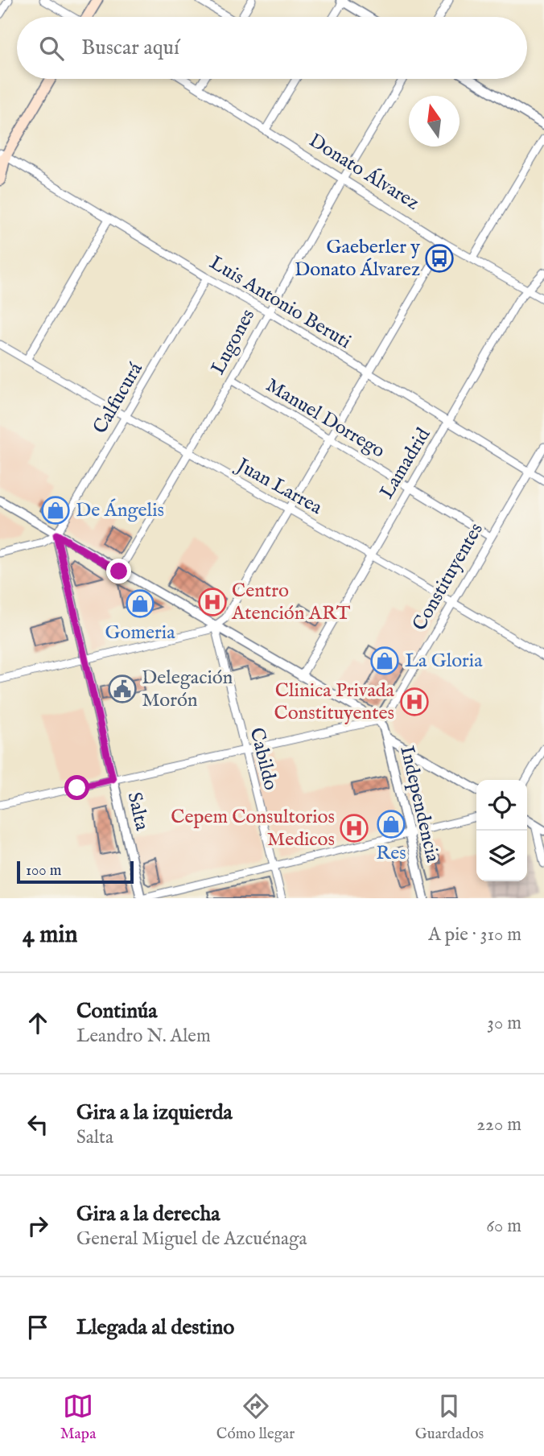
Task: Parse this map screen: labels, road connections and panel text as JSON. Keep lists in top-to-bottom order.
{
  "streets": {
    "street": [
      "Donato Álvarez",
      "Luis Antonio Beruti",
      "Lugones",
      "Calfucurá",
      "Manuel Dorrego",
      "Lamadrid",
      "Juan Larrea",
      "Constituyentes",
      "Cabildo",
      "Independencia",
      "Salta"
    ]
  },
  "crossings": [
    ["Donato Álvarez", "Lugones"],
    ["Donato Álvarez", "Lamadrid"],
    ["Luis Antonio Beruti", "Lugones"],
    ["Luis Antonio Beruti", "Calfucurá"],
    ["Luis Antonio Beruti", "Lamadrid"],
    ["Luis Antonio Beruti", "Constituyentes"],
    ["Lugones", "Manuel Dorrego"],
    ["Lugones", "Juan Larrea"],
    ["Calfucurá", "Juan Larrea"],
    ["Calfucurá", "Salta"],
    ["Manuel Dorrego", "Lamadrid"],
    ["Manuel Dorrego", "Constituyentes"],
    ["Lamadrid", "Juan Larrea"],
    ["Juan Larrea", "Constituyentes"],
    ["Constituyentes", "Independencia"]
  ],
  "places": {
    "bus stop": ["Gaeberler y Donato Álvarez"],
    "shop": [
      "De Ángelis",
      "Gomeria",
      "La Gloria",
      "Res"
    ],
    "hospital": ["Centro Atención ART", "Clinica Privada Constituyentes", "Cepem Consultorios Medicos"],
    "public building": ["Delegación Morón"]
  },
  "scale_bar": "100 m",
  "north": "top",
  "page": {
    "search": "Buscar aquí",
    "scale": "100 m",
    "heading": ["4 min", "A pie · 310 m"],
    "list": [
      ["Continúa", "Leandro N. Alem", "30 m"],
      ["Gira a la izquierda", "Salta", "220 m"],
      ["Gira a la derecha", "General Miguel de Azcuénaga", "60 m"],
      "Llegada al destino"
    ],
    "nav": ["Mapa", "Cómo llegar", "Guardados"]
  }
}
